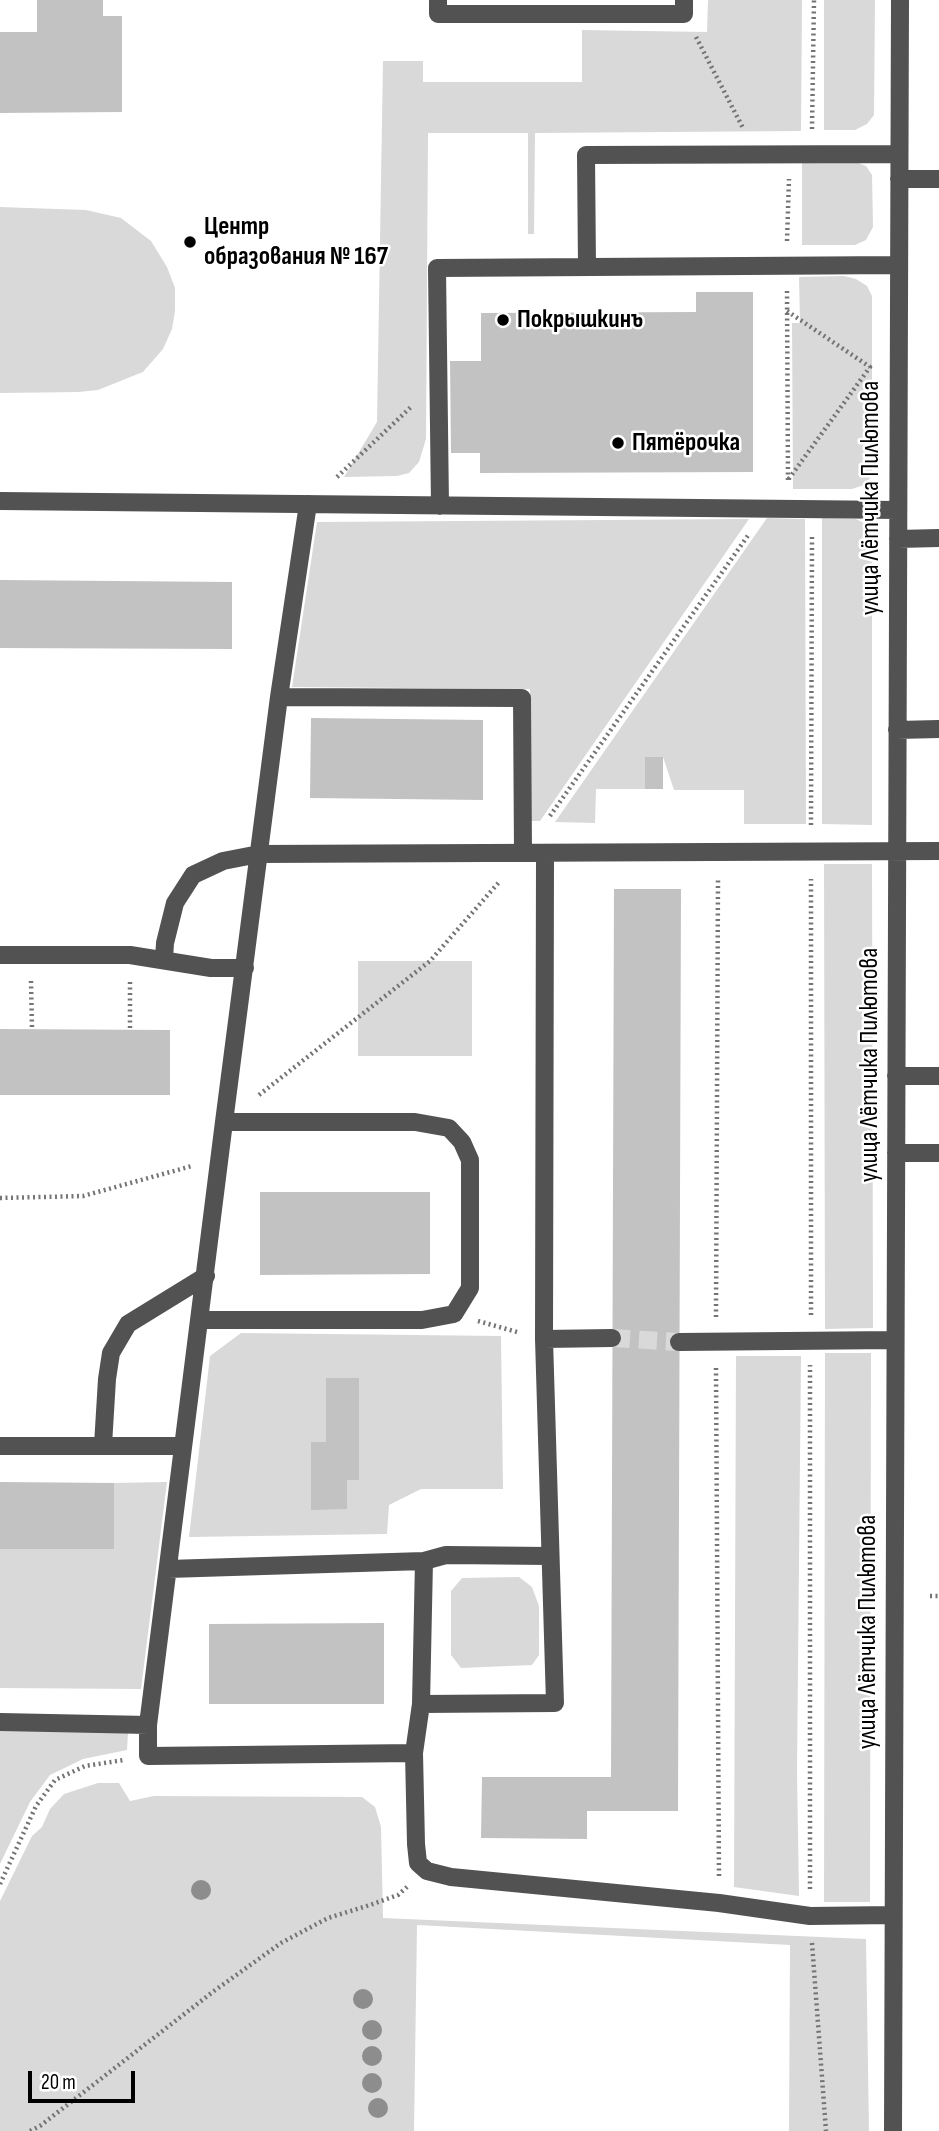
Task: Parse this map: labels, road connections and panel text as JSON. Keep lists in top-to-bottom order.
{
  "streets": {
    "street": ["улица Лётчика Пилютова"]
  },
  "places": ["Центр образования № 167", "Покрышкинъ", "Пятёрочка"],
  "scale_bar": "20 m"
}
